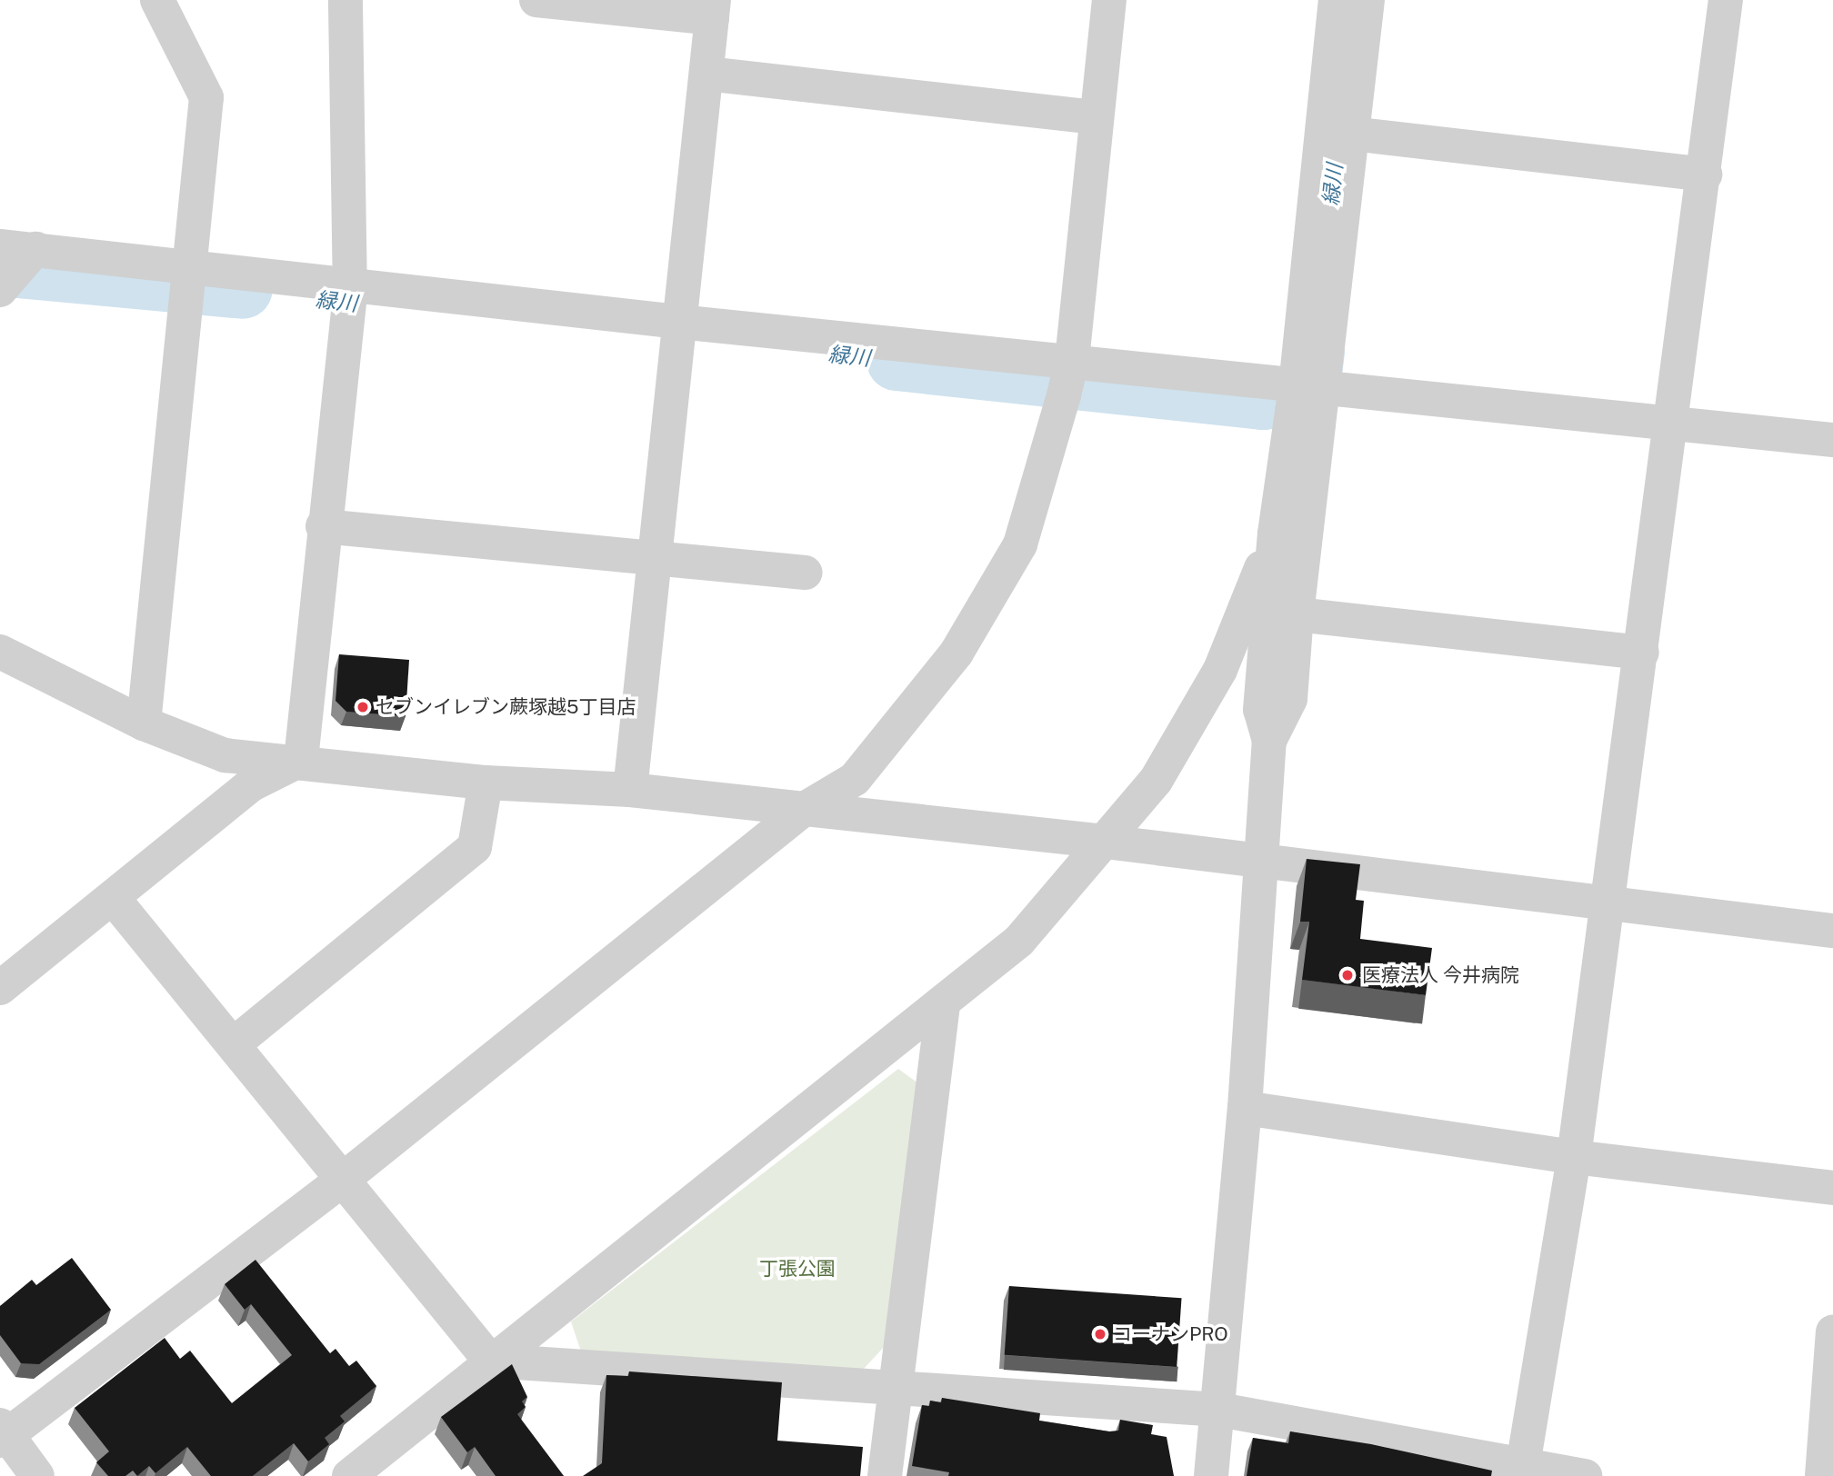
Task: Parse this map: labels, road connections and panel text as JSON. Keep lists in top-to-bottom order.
{
  "water": ["緑川"],
  "parks": ["丁張公園"],
  "places": ["セブンイレブン蕨塚越5丁目店", "医療法人 今井病院", "コーナンPRO"]
}
